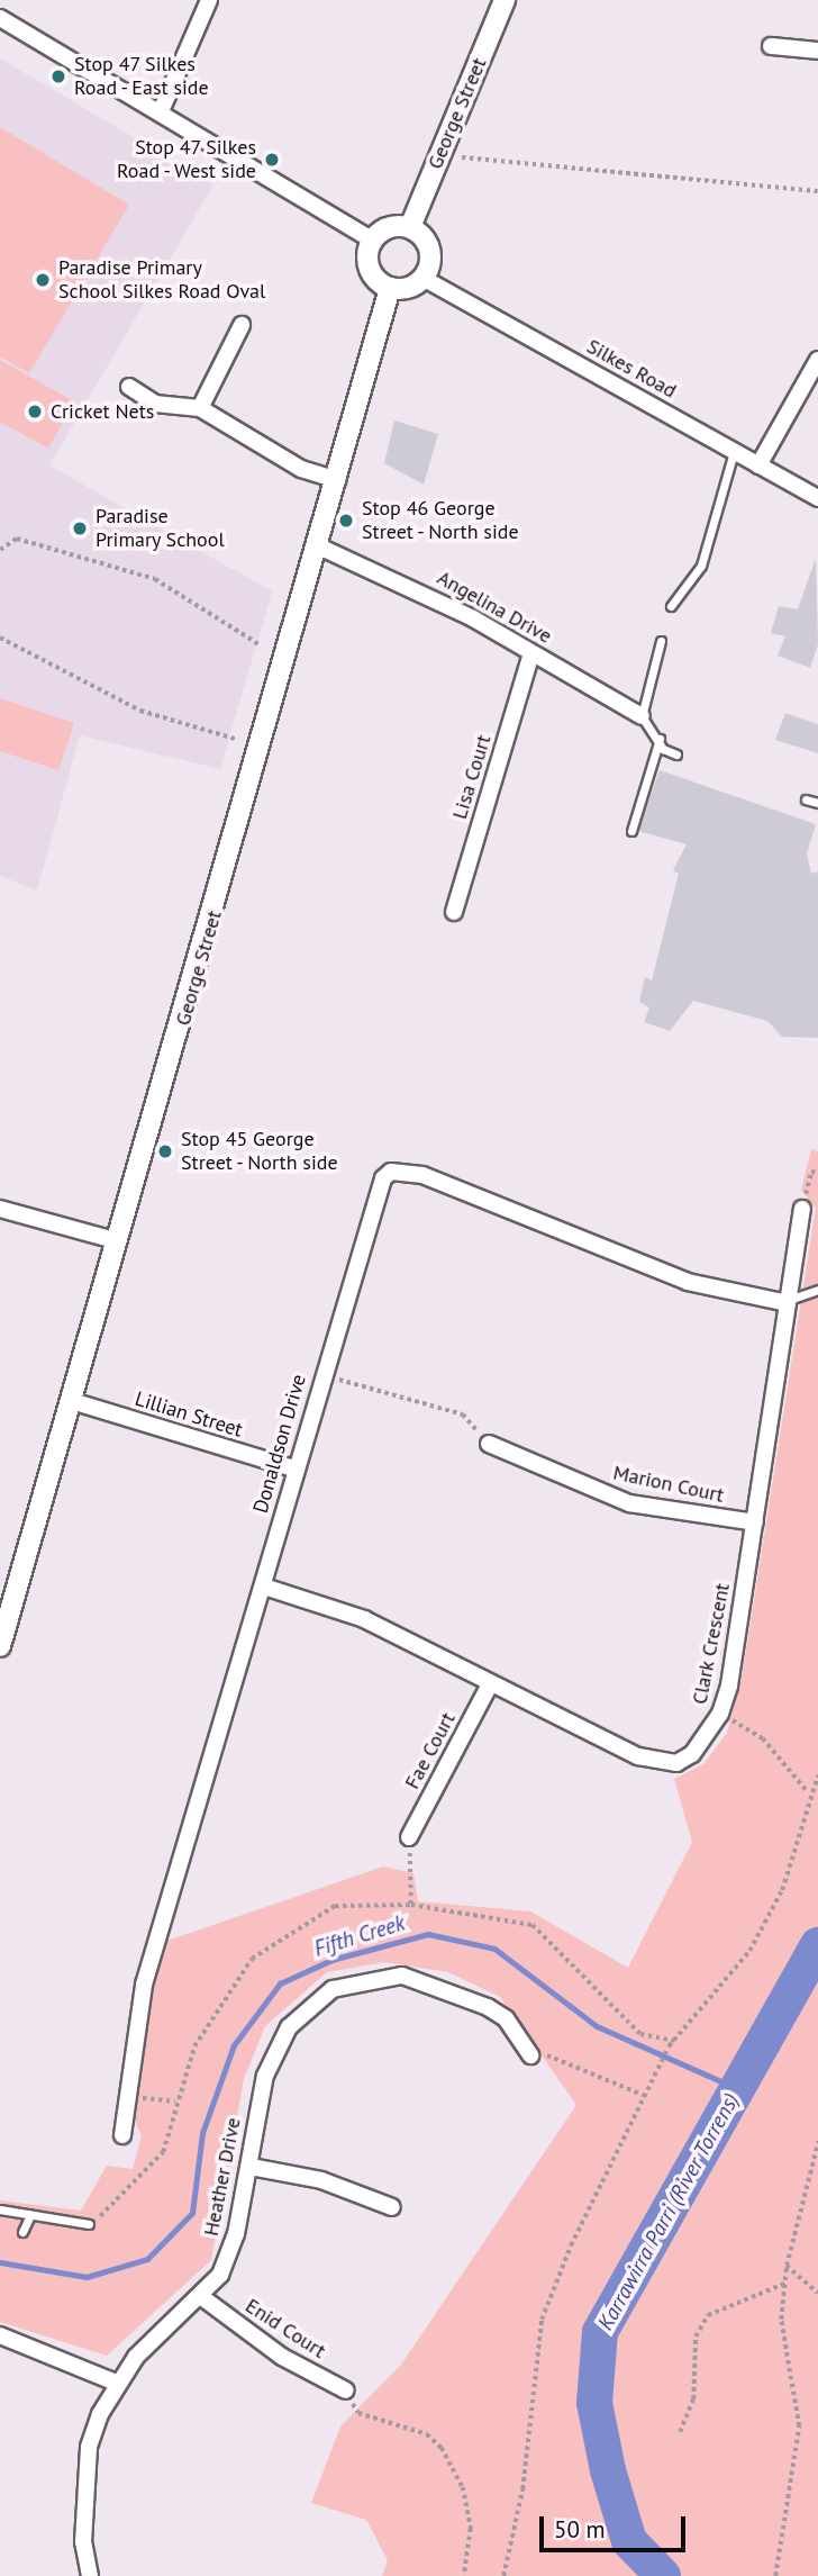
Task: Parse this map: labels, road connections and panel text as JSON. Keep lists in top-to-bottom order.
{
  "streets": {
    "street": [
      "George Street",
      "Silkes Road",
      "Angelina Drive",
      "Lisa Court",
      "Lillian Street",
      "Donaldson Drive",
      "Marion Court",
      "Clark Crescent",
      "Fae Court",
      "Heather Drive",
      "Enid Court"
    ]
  },
  "crossings": [
    ["George Street", "Silkes Road"],
    ["George Street", "Angelina Drive"],
    ["George Street", "Lillian Street"],
    ["Angelina Drive", "Lisa Court"],
    ["Lillian Street", "Donaldson Drive"],
    ["Donaldson Drive", "Clark Crescent"],
    ["Marion Court", "Clark Crescent"],
    ["Clark Crescent", "Fae Court"],
    ["Heather Drive", "Enid Court"]
  ],
  "water": ["Fifth Creek", "Karrawirra Parri (River Torrens)"],
  "places": [
    "Stop 47 Silkes Road - East side",
    "Stop 47 Silkes Road - West side",
    "Paradise Primary School Silkes Road Oval",
    "Cricket Nets",
    "Stop 46 George Street - North side",
    "Paradise Primary School",
    "Stop 45 George Street - North side"
  ],
  "scale_bar": "50 m"
}
